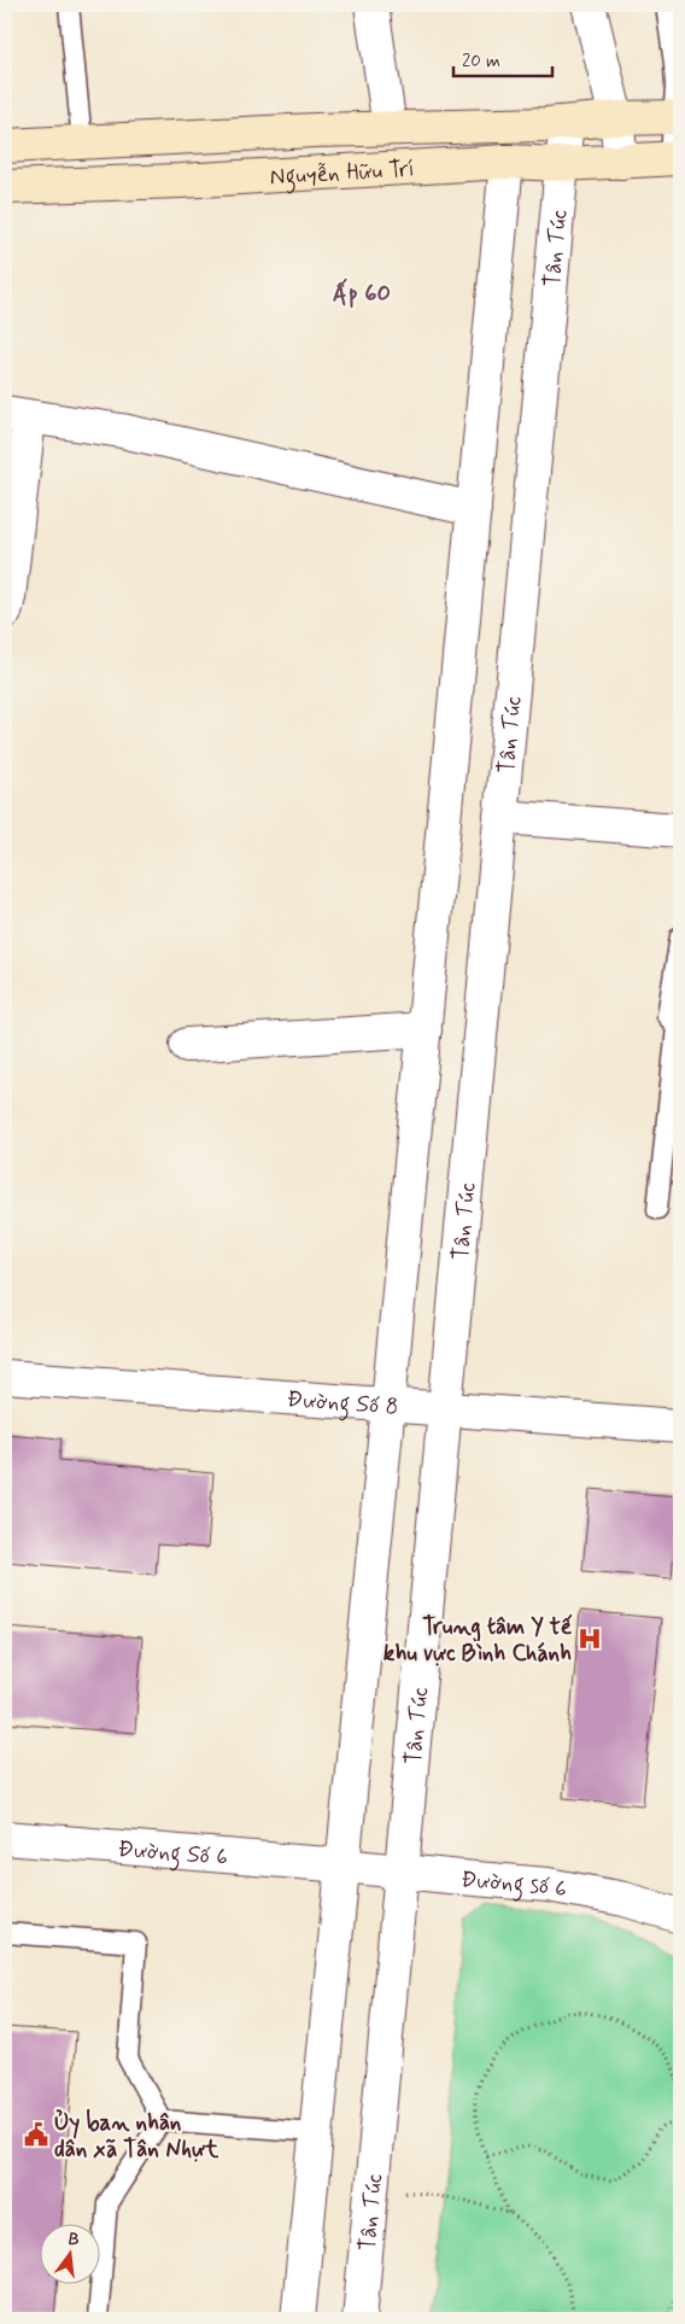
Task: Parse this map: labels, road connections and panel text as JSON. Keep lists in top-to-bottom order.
{
  "streets": {
    "main road": ["Nguyễn Hữu Trí"],
    "street": [
      "Tân Túc",
      "Đường Số 8",
      "Đường Số 6",
      "Đường số 6"
    ]
  },
  "crossings": [
    ["Nguyễn Hữu Trí", "Tân Túc"],
    ["Tân Túc", "Đường Số 8"],
    ["Tân Túc", "Đường số 6"],
    ["Đường Số 6", "Đường số 6"]
  ],
  "districts": ["Ấp 60"],
  "places": {
    "hospital": ["Trung tâm Y tế khu vực Bình Chánh"],
    "public building": ["Ủy ban nhân dân xã Tân Nhựt"]
  },
  "scale_bar": "20 m",
  "north": "top"
}
